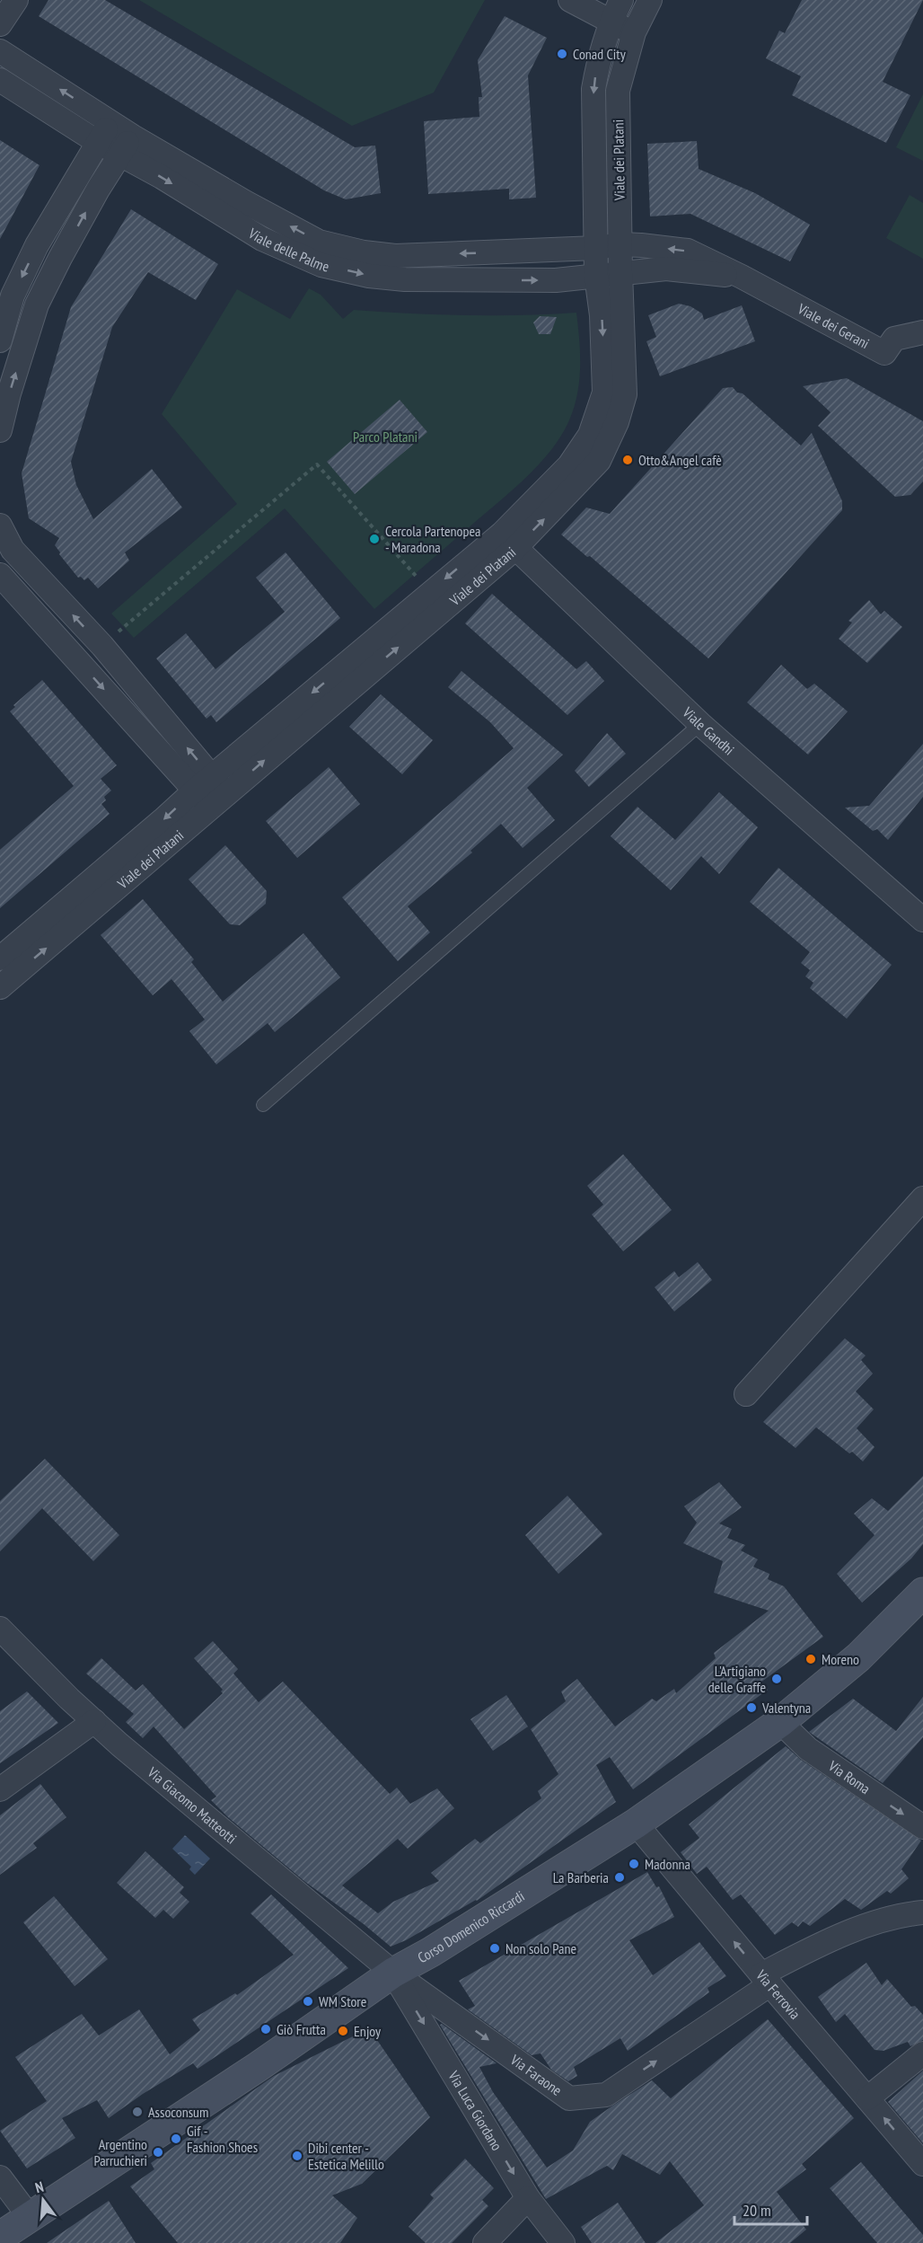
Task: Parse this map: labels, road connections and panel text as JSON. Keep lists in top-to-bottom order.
{
  "streets": {
    "main road": ["Corso Domenico Riccardi"],
    "street": [
      "Viale dei Platani",
      "Viale delle Palme",
      "Viale dei Gerani",
      "Viale Gandhi",
      "Via Roma",
      "Via Giacomo Matteotti",
      "Via Ferrovia",
      "Via Faraone",
      "Via Luca Giordano"
    ]
  },
  "crossings": [
    ["Viale dei Platani", "Viale delle Palme"],
    ["Viale dei Platani", "Viale dei Gerani"],
    ["Viale dei Platani", "Viale Gandhi"],
    ["Viale delle Palme", "Viale dei Gerani"],
    ["Via Roma", "Corso Domenico Riccardi"],
    ["Via Giacomo Matteotti", "Corso Domenico Riccardi"],
    ["Via Giacomo Matteotti", "Via Faraone"],
    ["Via Giacomo Matteotti", "Via Luca Giordano"],
    ["Corso Domenico Riccardi", "Via Ferrovia"],
    ["Corso Domenico Riccardi", "Via Faraone"],
    ["Corso Domenico Riccardi", "Via Luca Giordano"],
    ["Via Ferrovia", "Via Faraone"],
    ["Via Faraone", "Via Luca Giordano"]
  ],
  "one_way": [
    "Via Roma",
    "Via Ferrovia",
    "Via Faraone",
    "Via Luca Giordano"
  ],
  "parks": ["Parco Platani"],
  "places": [
    "Conad City",
    "Otto&Angel cafè",
    "Cercola Partenopea - Maradona",
    "Moreno",
    "L'Artigiano delle Graffe",
    "Valentyna",
    "Madonna",
    "La Barberia",
    "Non solo Pane",
    "WM Store",
    "Giò Frutta",
    "Enjoy",
    "Assoconsum",
    "Gif - Fashion Shoes",
    "Argentino Parruchieri",
    "Dibi center - Estetica Melillo"
  ],
  "scale_bar": "20 m",
  "north": "top"
}
